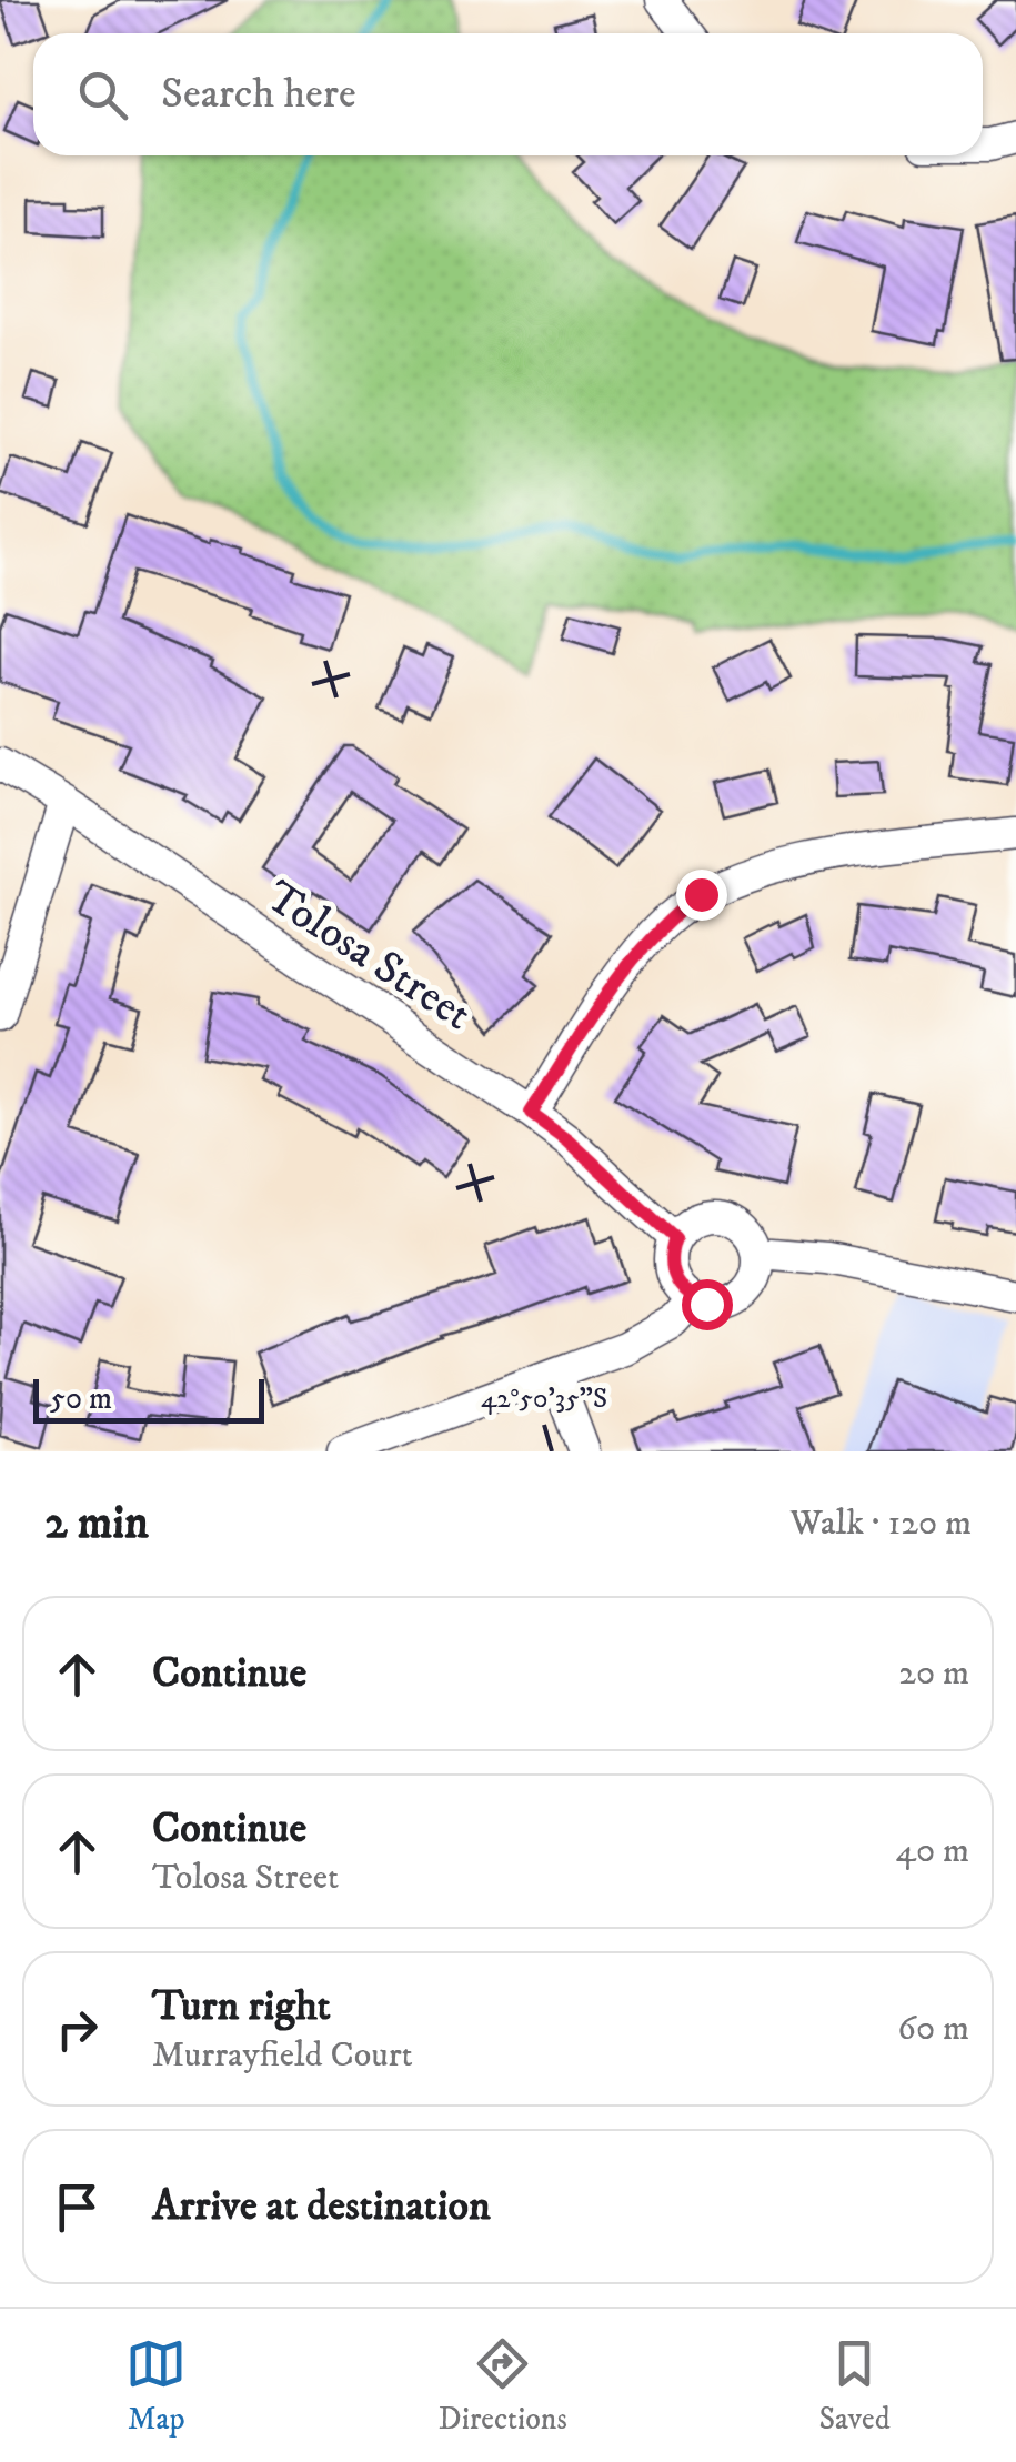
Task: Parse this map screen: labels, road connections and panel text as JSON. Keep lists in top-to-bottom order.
{
  "streets": {
    "street": ["Tolosa Street"]
  },
  "scale_bar": "50 m",
  "page": {
    "search": "Search here",
    "scale": "50 m",
    "heading": ["2 min", "Walk · 120 m"],
    "list": [
      ["Continue", "20 m"],
      ["Continue", "Tolosa Street", "40 m"],
      ["Turn right", "Murrayfield Court", "60 m"],
      "Arrive at destination"
    ],
    "nav": ["Map", "Directions", "Saved"]
  },
  "coordinates": ["42°50'35\"S"]
}
